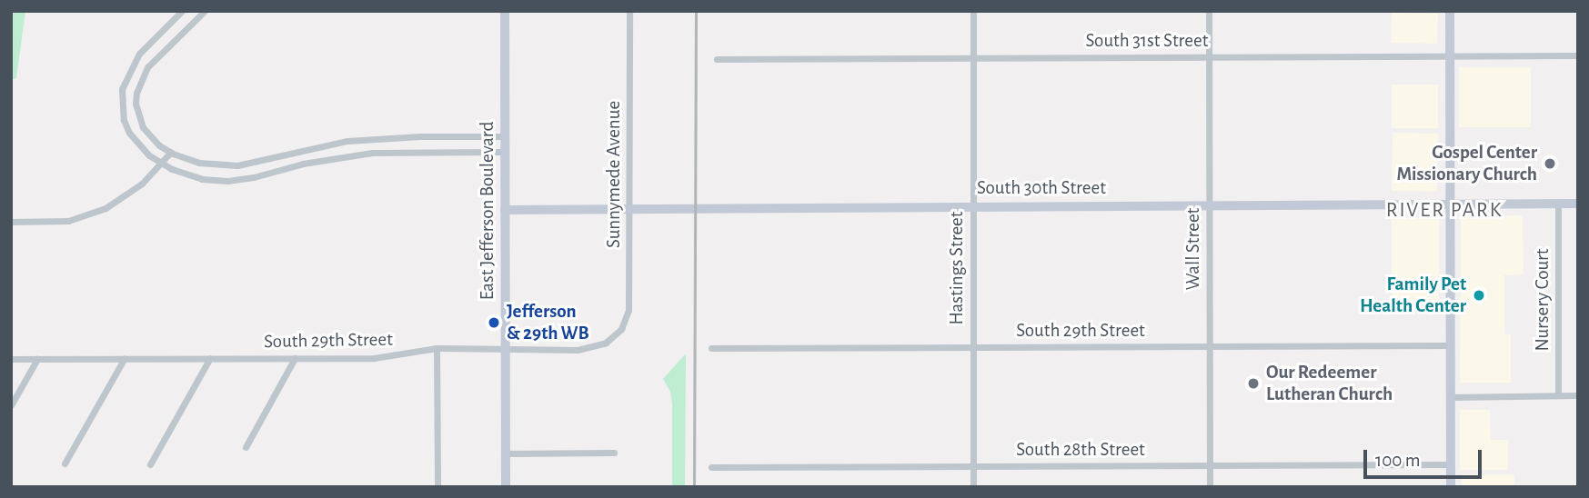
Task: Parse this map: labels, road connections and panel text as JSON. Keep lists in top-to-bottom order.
{
  "streets": {
    "street": [
      "South 31st Street",
      "Sunnymede Avenue",
      "South 30th Street",
      "East Jefferson Boulevard",
      "Wall Street",
      "Hastings Street",
      "Nursery Court",
      "South 29th Street",
      "South 28th Street"
    ]
  },
  "crossings": [
    ["South 31st Street", "Wall Street"],
    ["South 31st Street", "Hastings Street"],
    ["Sunnymede Avenue", "South 30th Street"],
    ["Sunnymede Avenue", "South 29th Street"],
    ["South 30th Street", "East Jefferson Boulevard"],
    ["South 30th Street", "Wall Street"],
    ["South 30th Street", "Hastings Street"],
    ["South 30th Street", "Nursery Court"],
    ["East Jefferson Boulevard", "South 29th Street"],
    ["Wall Street", "South 29th Street"],
    ["Wall Street", "South 28th Street"],
    ["Hastings Street", "South 29th Street"],
    ["Hastings Street", "South 28th Street"]
  ],
  "districts": ["RIVER PARK"],
  "places": [
    "Gospel Center Missionary Church",
    "Family Pet Health Center",
    "Jefferson & 29th WB",
    "Our Redeemer Lutheran Church"
  ],
  "scale_bar": "100 m"
}
